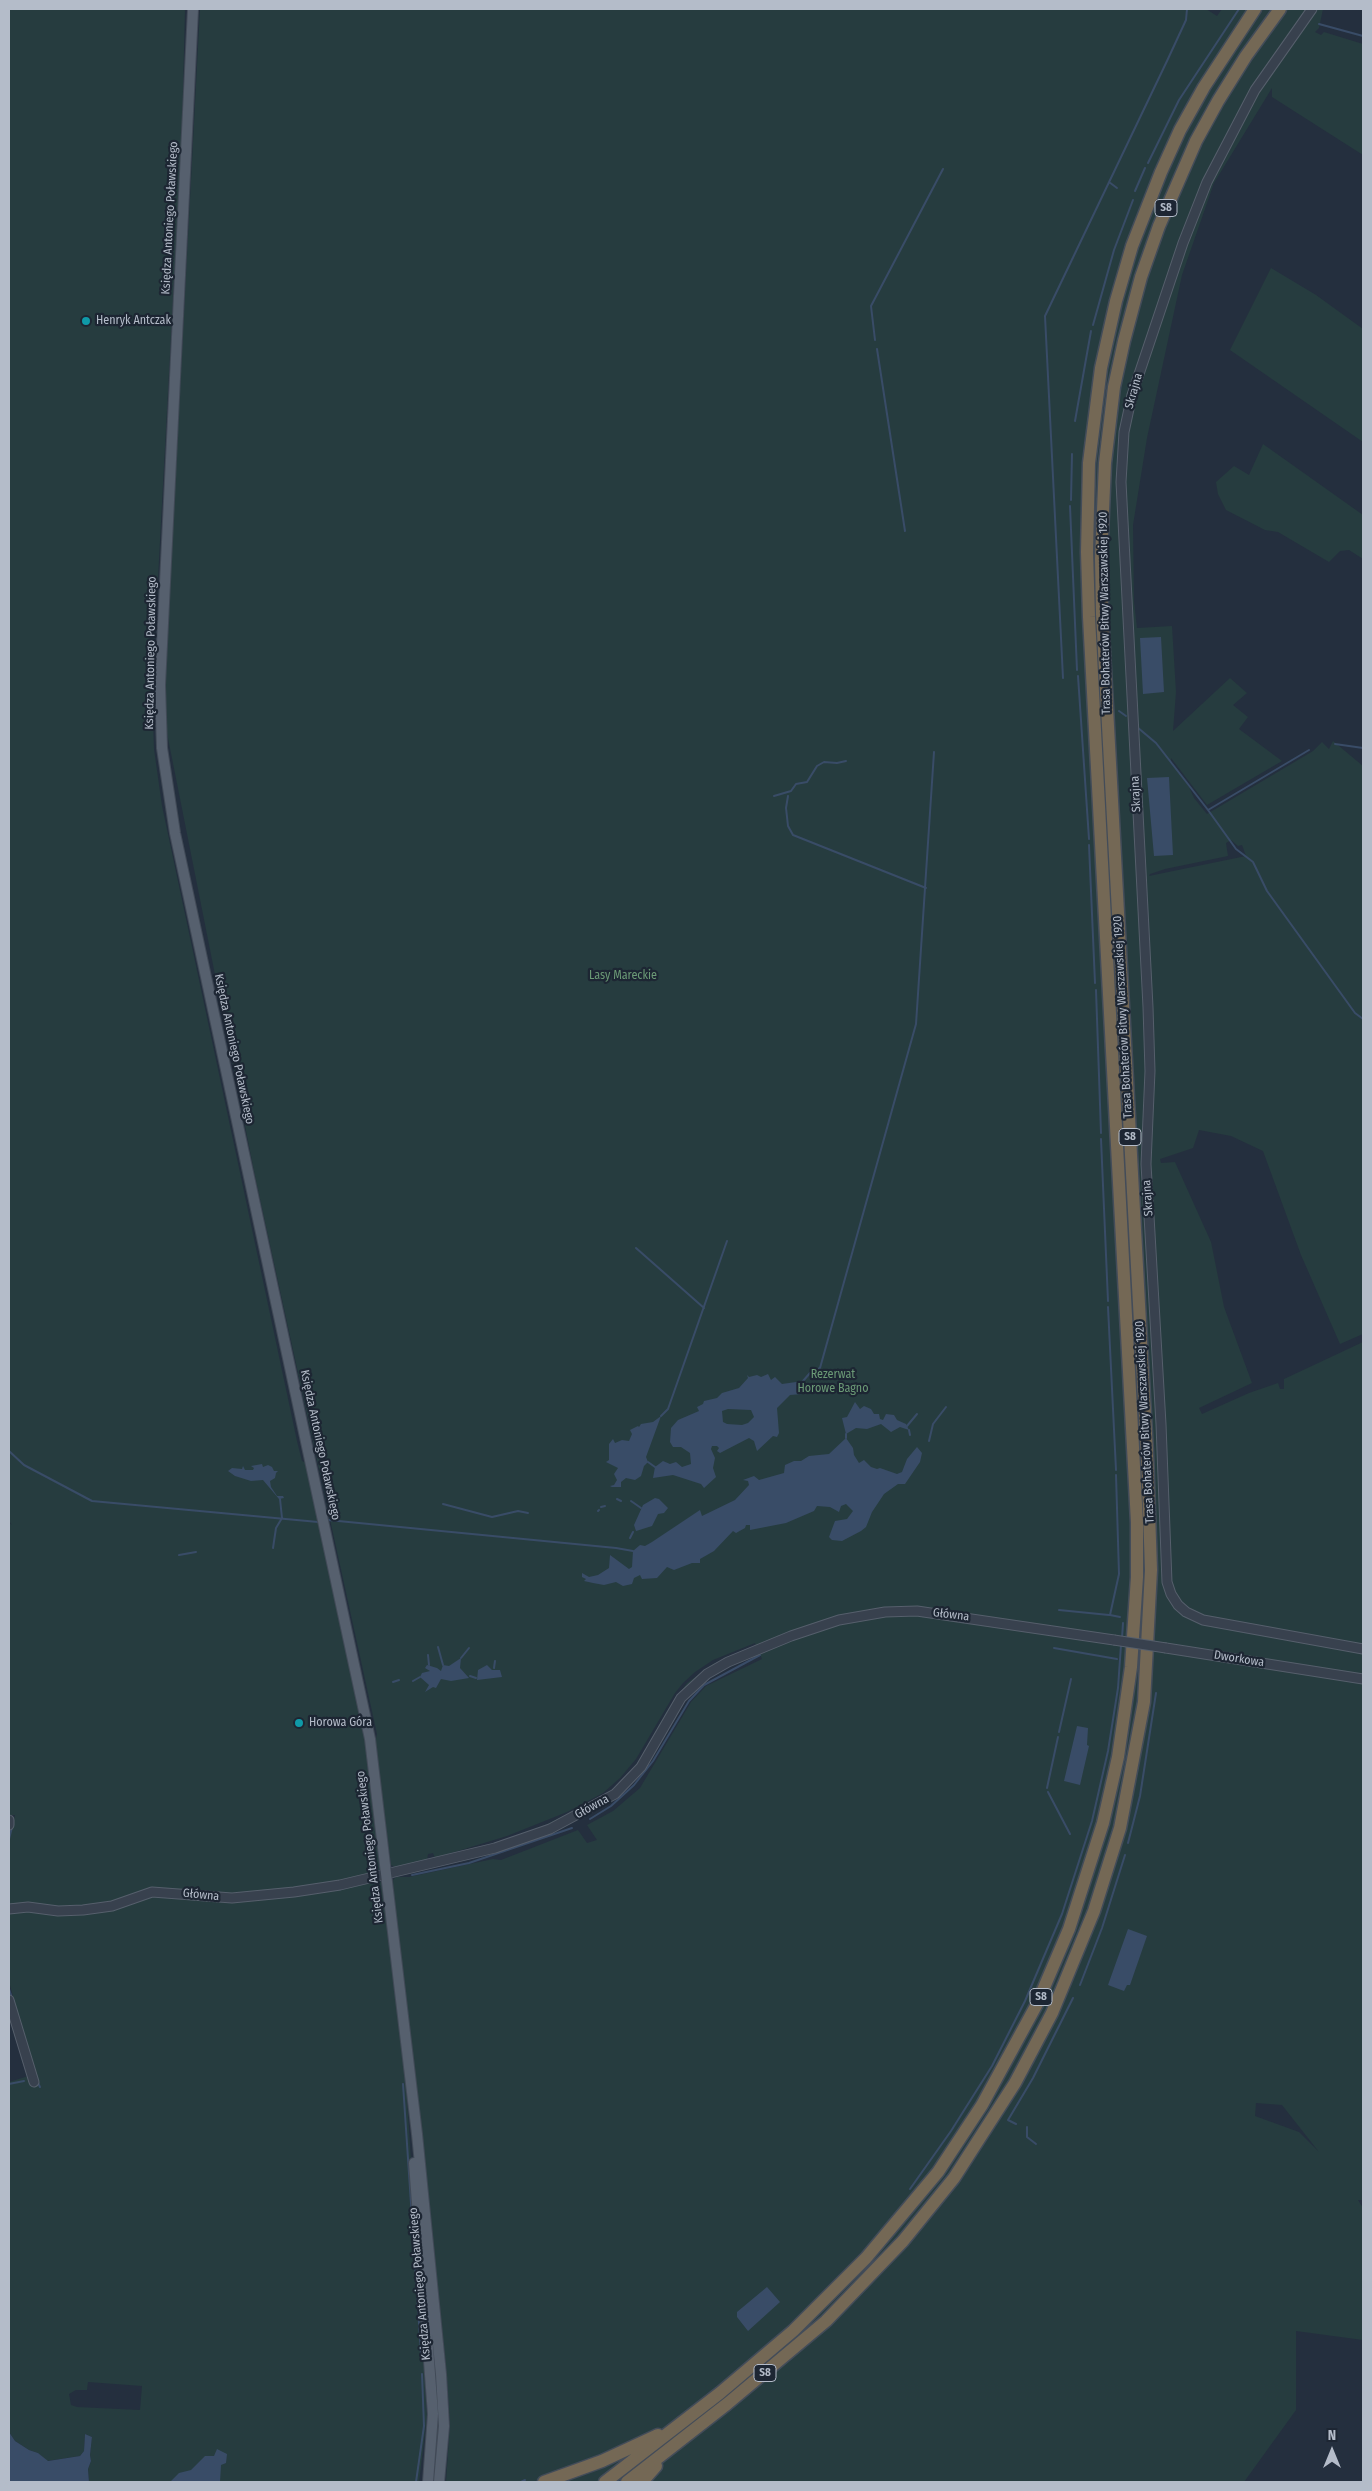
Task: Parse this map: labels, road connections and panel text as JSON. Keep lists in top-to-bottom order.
{
  "streets": {
    "highway": ["S8", "Trasa Bohaterów Bitwy Warszawskiej 1920"],
    "main road": ["Księdza Antoniego Poławskiego"],
    "street": ["Skrajna", "Główna", "Dworkowa"]
  },
  "crossings": [
    ["S8", "Trasa Bohaterów Bitwy Warszawskiej 1920"],
    ["Księdza Antoniego Poławskiego", "Główna"],
    ["Główna", "Dworkowa"]
  ],
  "parks": ["Lasy Mareckie", "Rezerwat Horowe Bagno"],
  "places": ["Henryk Antczak", "Horowa Góra"],
  "north": "top"
}
